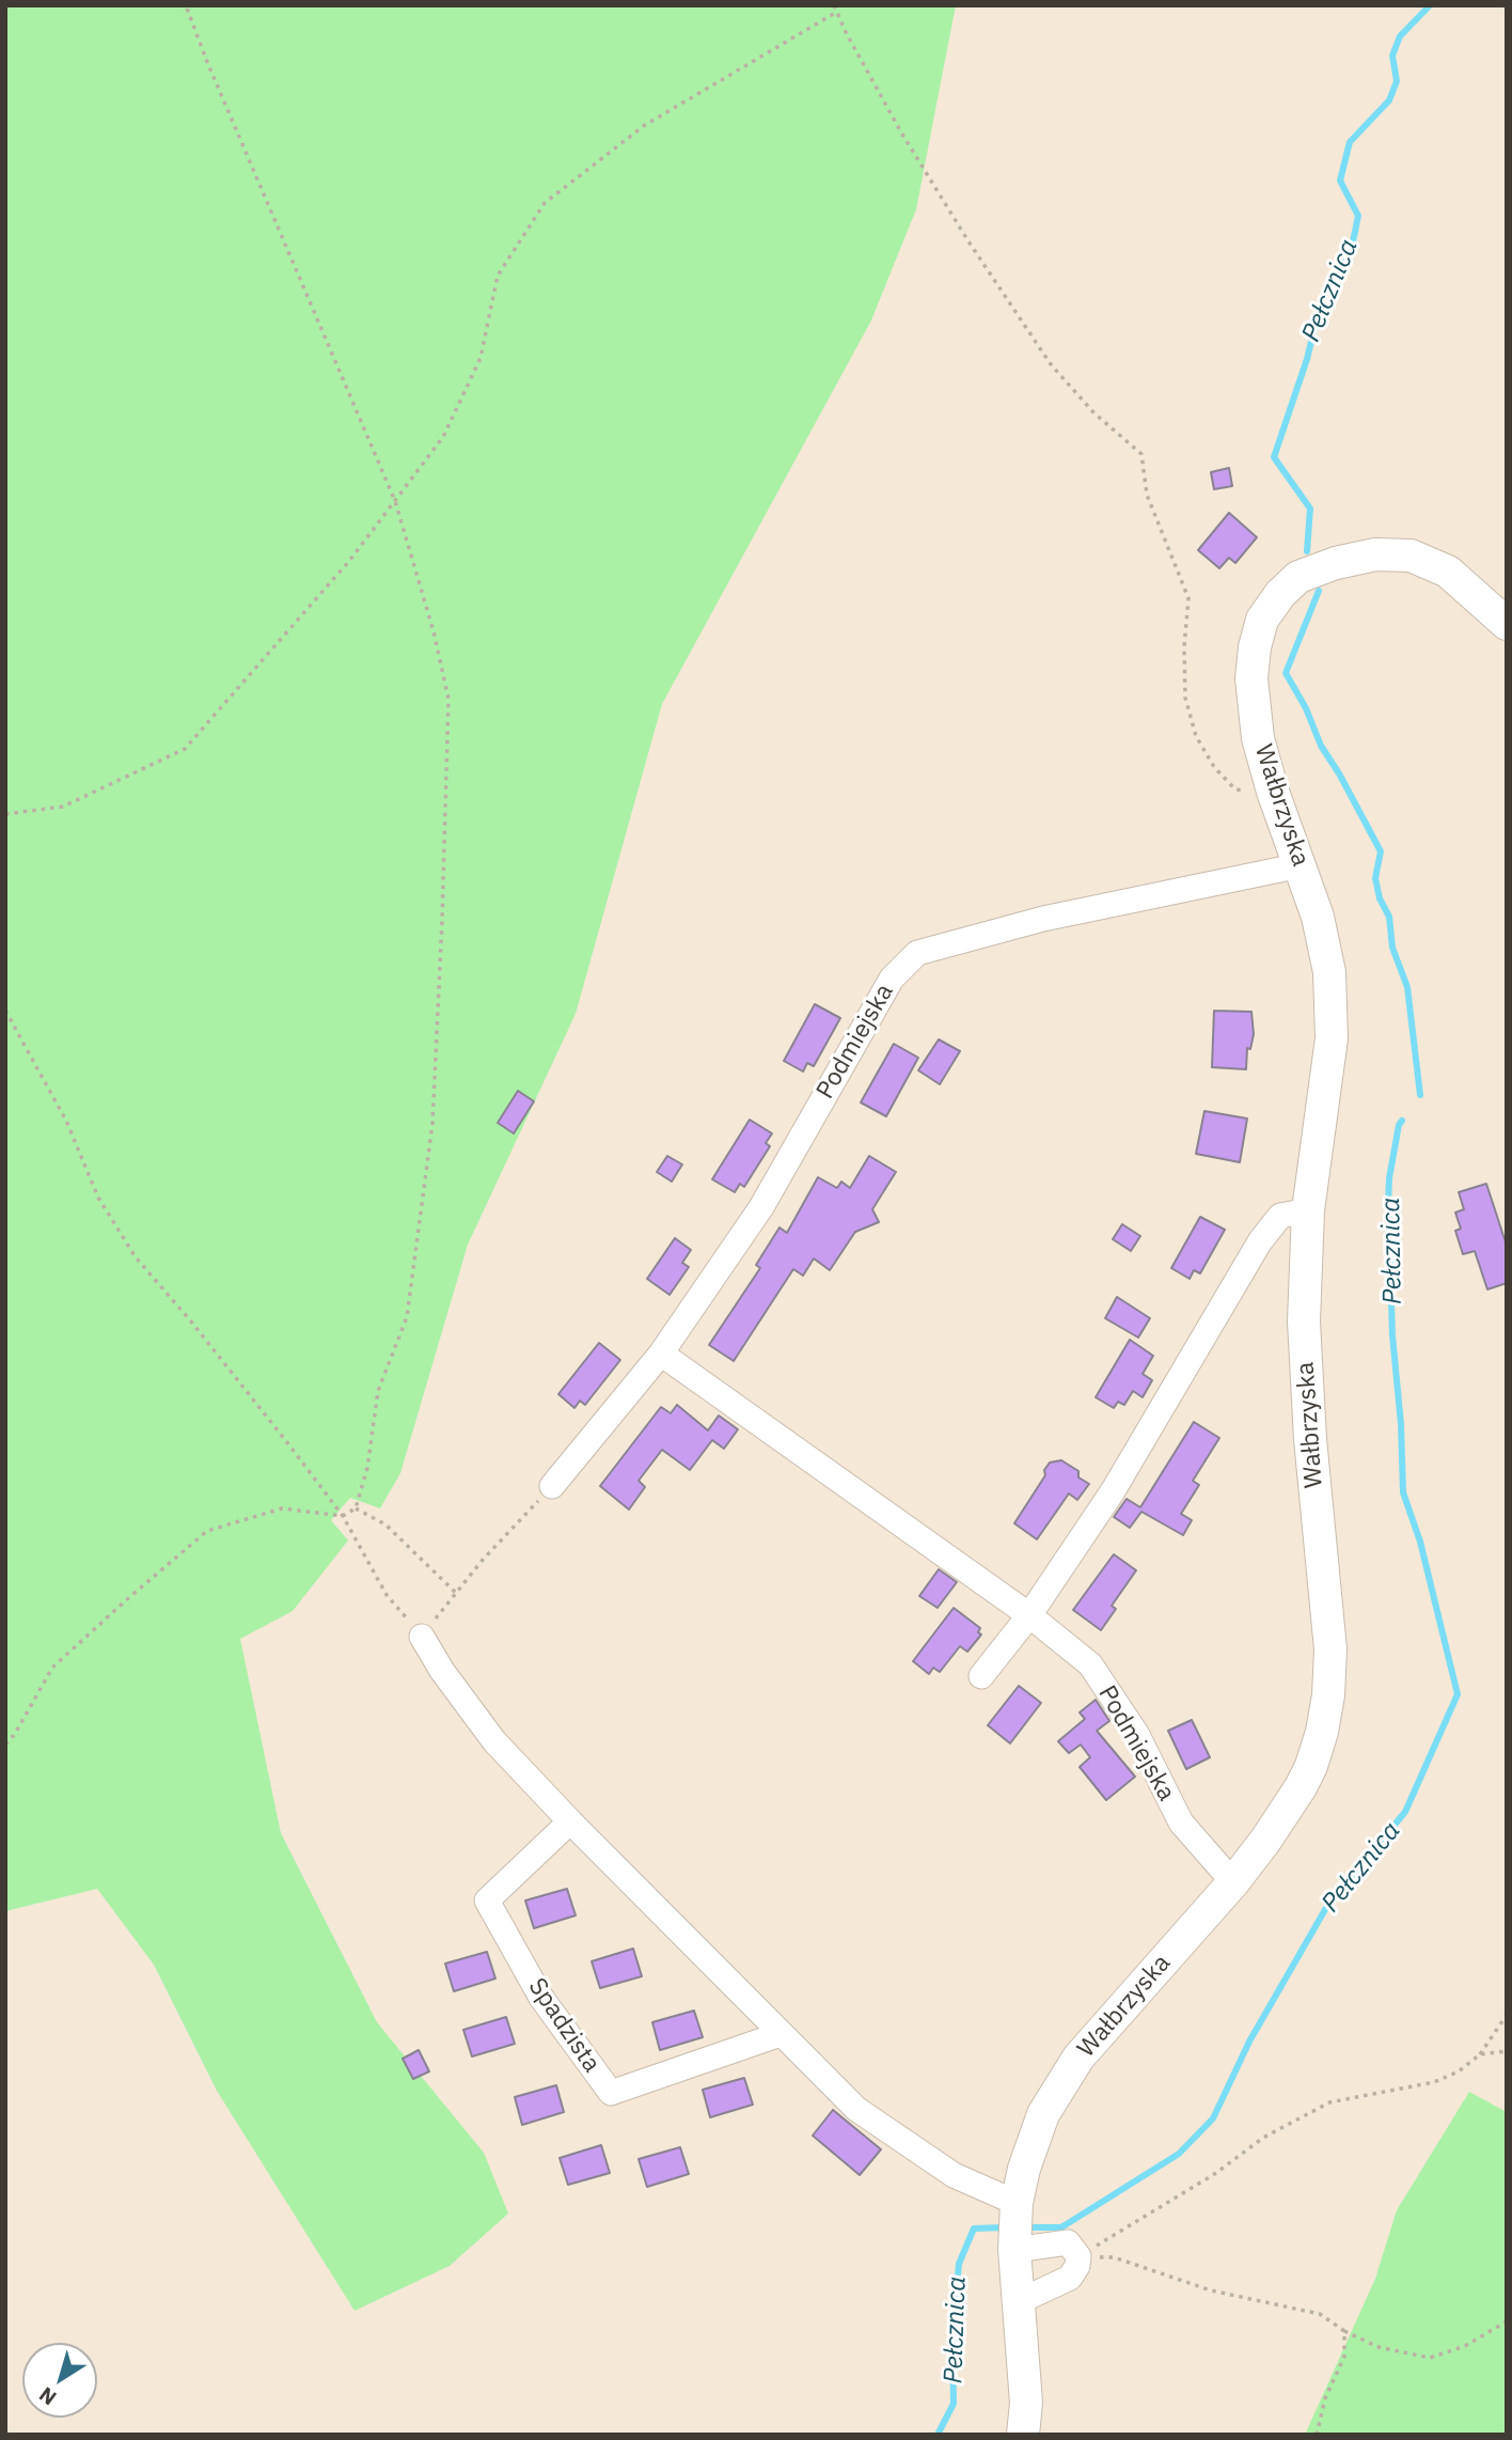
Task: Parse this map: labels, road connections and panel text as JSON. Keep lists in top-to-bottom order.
{
  "streets": {
    "main road": ["Wałbrzyska"],
    "street": ["Podmiejska", "Spadzista"]
  },
  "crossings": [
    ["Wałbrzyska", "Podmiejska"]
  ],
  "water": ["Pełcznica"],
  "north": "bottom left"
}
